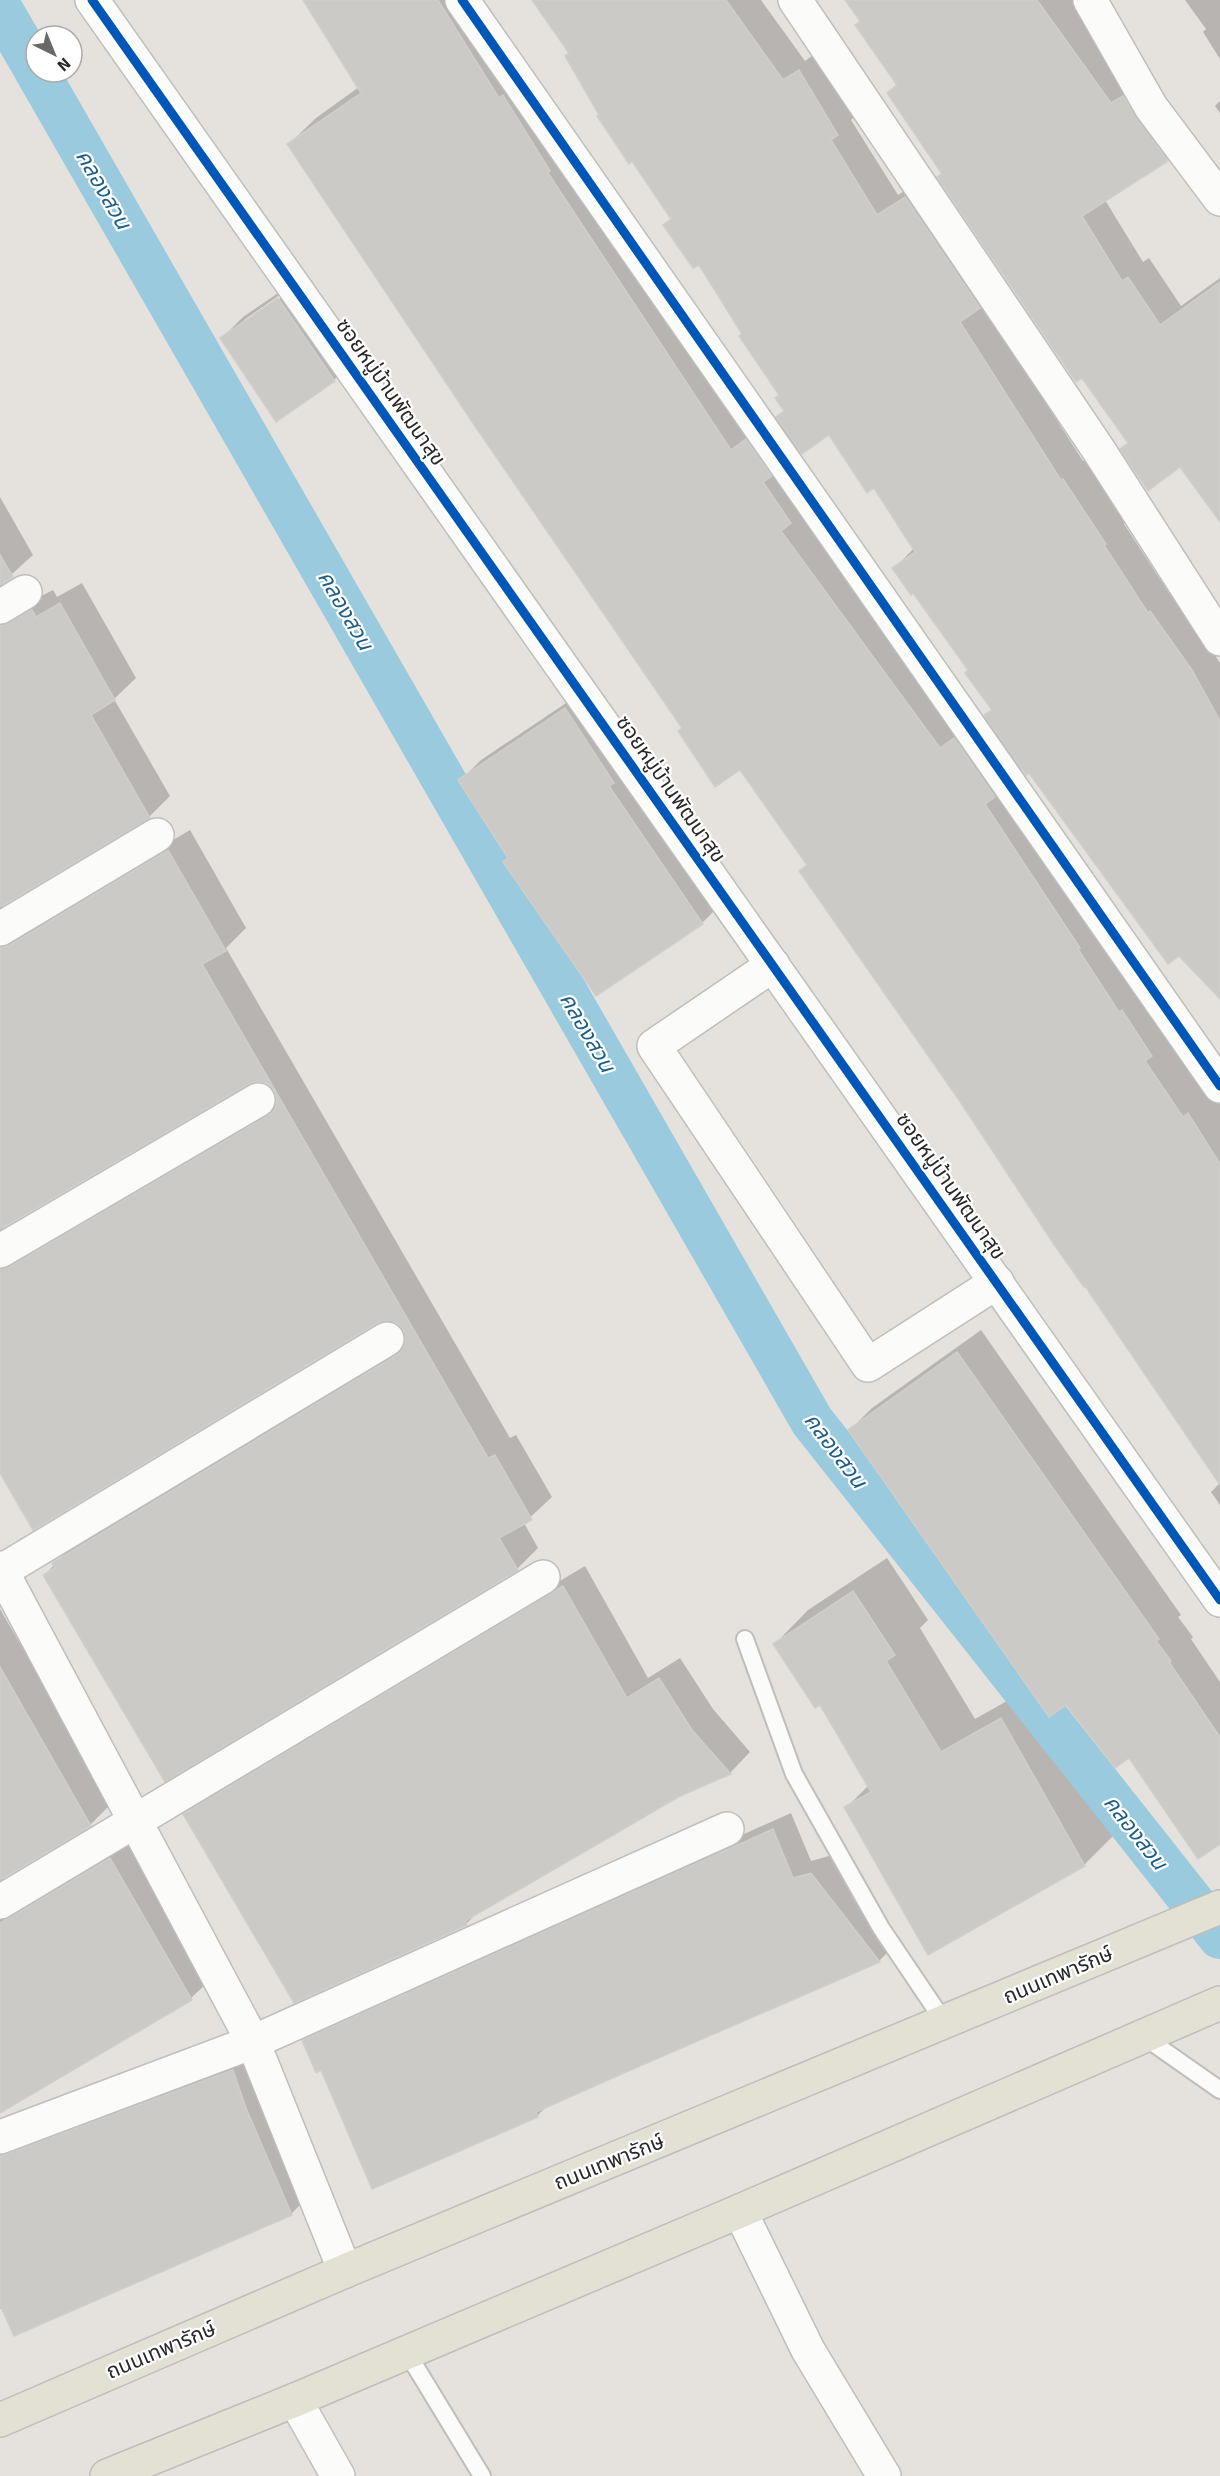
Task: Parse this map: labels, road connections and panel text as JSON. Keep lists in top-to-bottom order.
{
  "streets": {
    "main road": ["ถนนเทพารักษ์"],
    "street": ["ซอยหมู่บ้านพัฒนาสุข"]
  },
  "water": ["คลองสวน"],
  "north": "bottom right"
}
